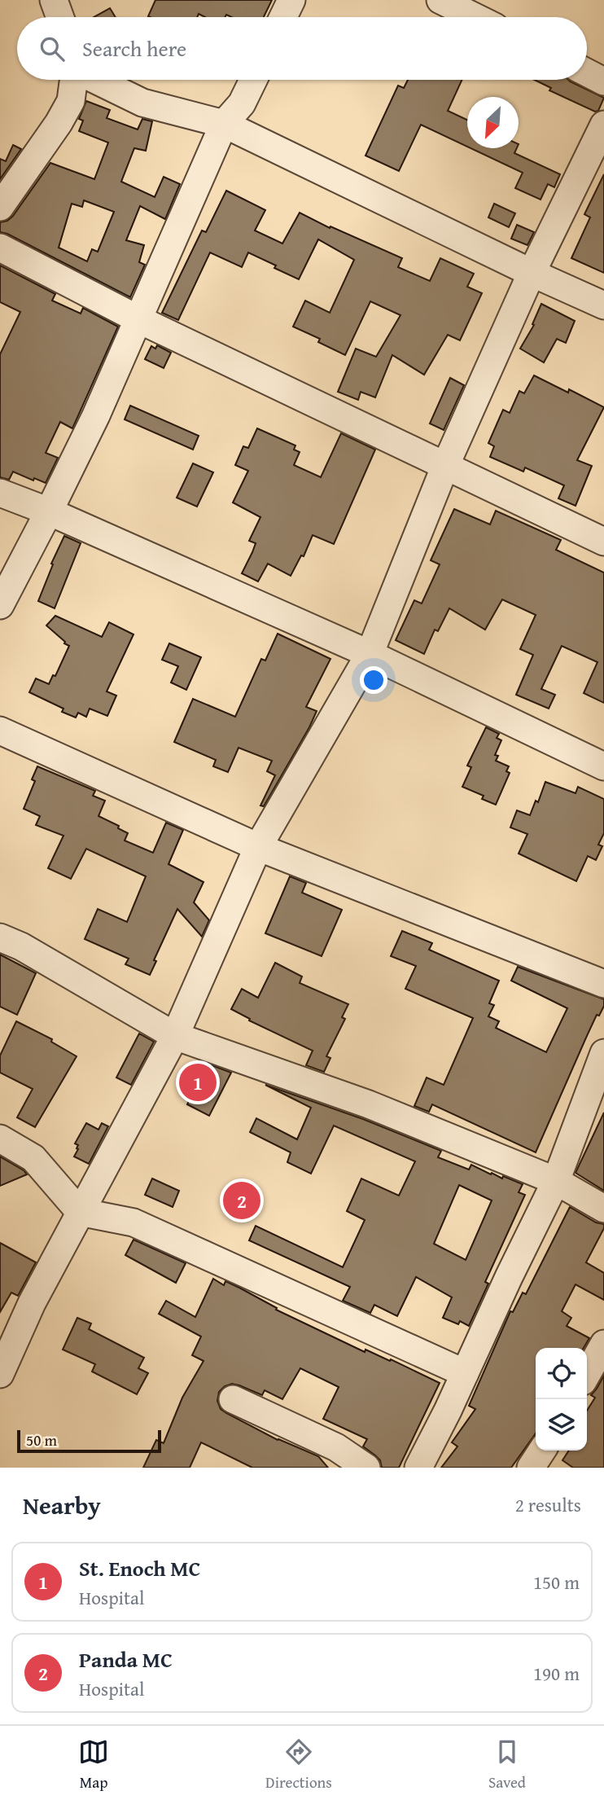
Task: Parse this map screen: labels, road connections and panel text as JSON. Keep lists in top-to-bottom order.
{
  "scale_bar": "50 m",
  "north": "bottom left",
  "page": {
    "search": "Search here",
    "pins": ["1", "2"],
    "scale": "50 m",
    "heading": ["Nearby", "2 results"],
    "list": [
      {
        "mark": "1",
        "name": "St. Enoch MC",
        "note": "Hospital",
        "value": "150 m"
      },
      {
        "mark": "2",
        "name": "Panda MC",
        "note": "Hospital",
        "value": "190 m"
      }
    ],
    "nav": ["Map", "Directions", "Saved"]
  }
}
